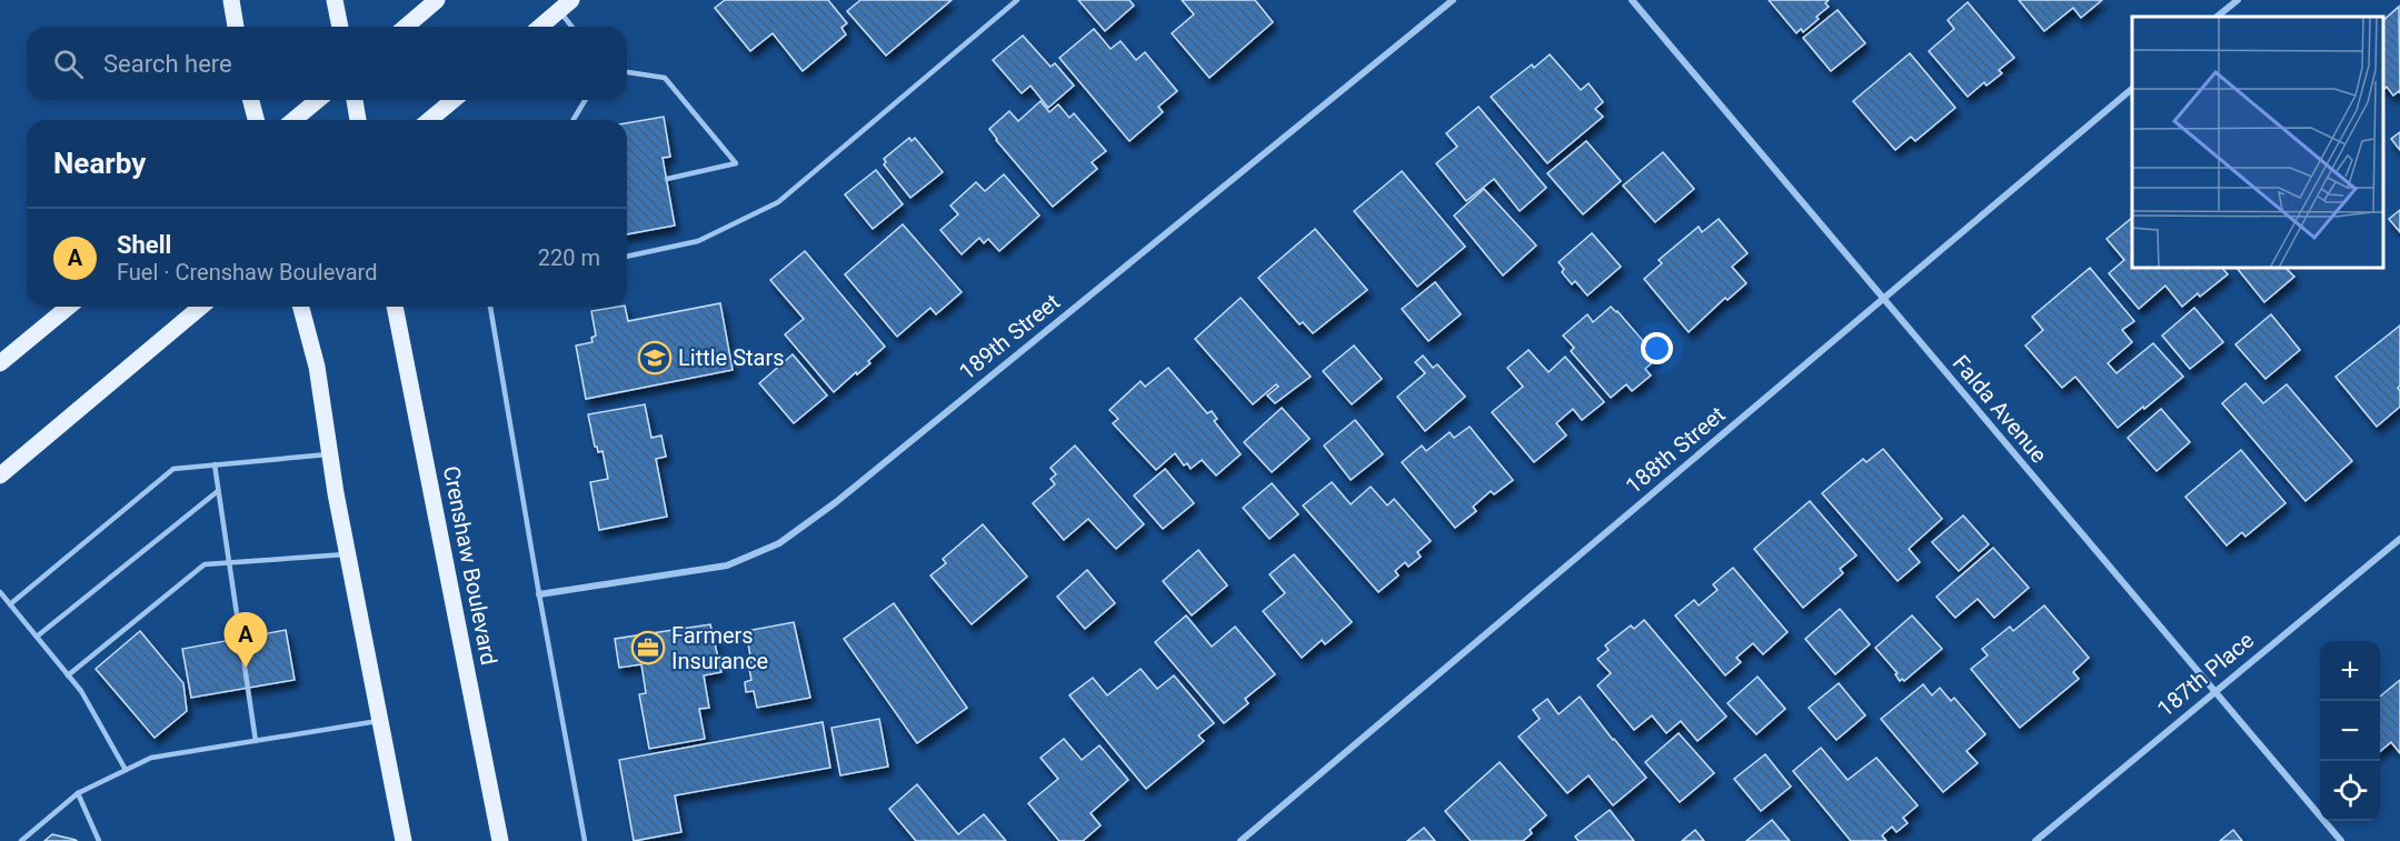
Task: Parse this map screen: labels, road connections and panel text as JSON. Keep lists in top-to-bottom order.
{
  "streets": {
    "main road": ["Crenshaw Boulevard"],
    "street": [
      "189th Street",
      "Falda Avenue",
      "188th Street",
      "187th Place"
    ]
  },
  "crossings": [
    ["Falda Avenue", "188th Street"],
    ["Falda Avenue", "187th Place"]
  ],
  "places": {
    "school or university": ["Little Stars"],
    "office": ["Farmers Insurance"]
  },
  "page": {
    "search": "Search here",
    "heading": "Nearby",
    "list": [
      {
        "mark": "A",
        "name": "Shell",
        "note": "Fuel · Crenshaw Boulevard",
        "value": "220 m"
      }
    ],
    "pins": "A",
    "map_buttons": ["+", "−"]
  }
}
